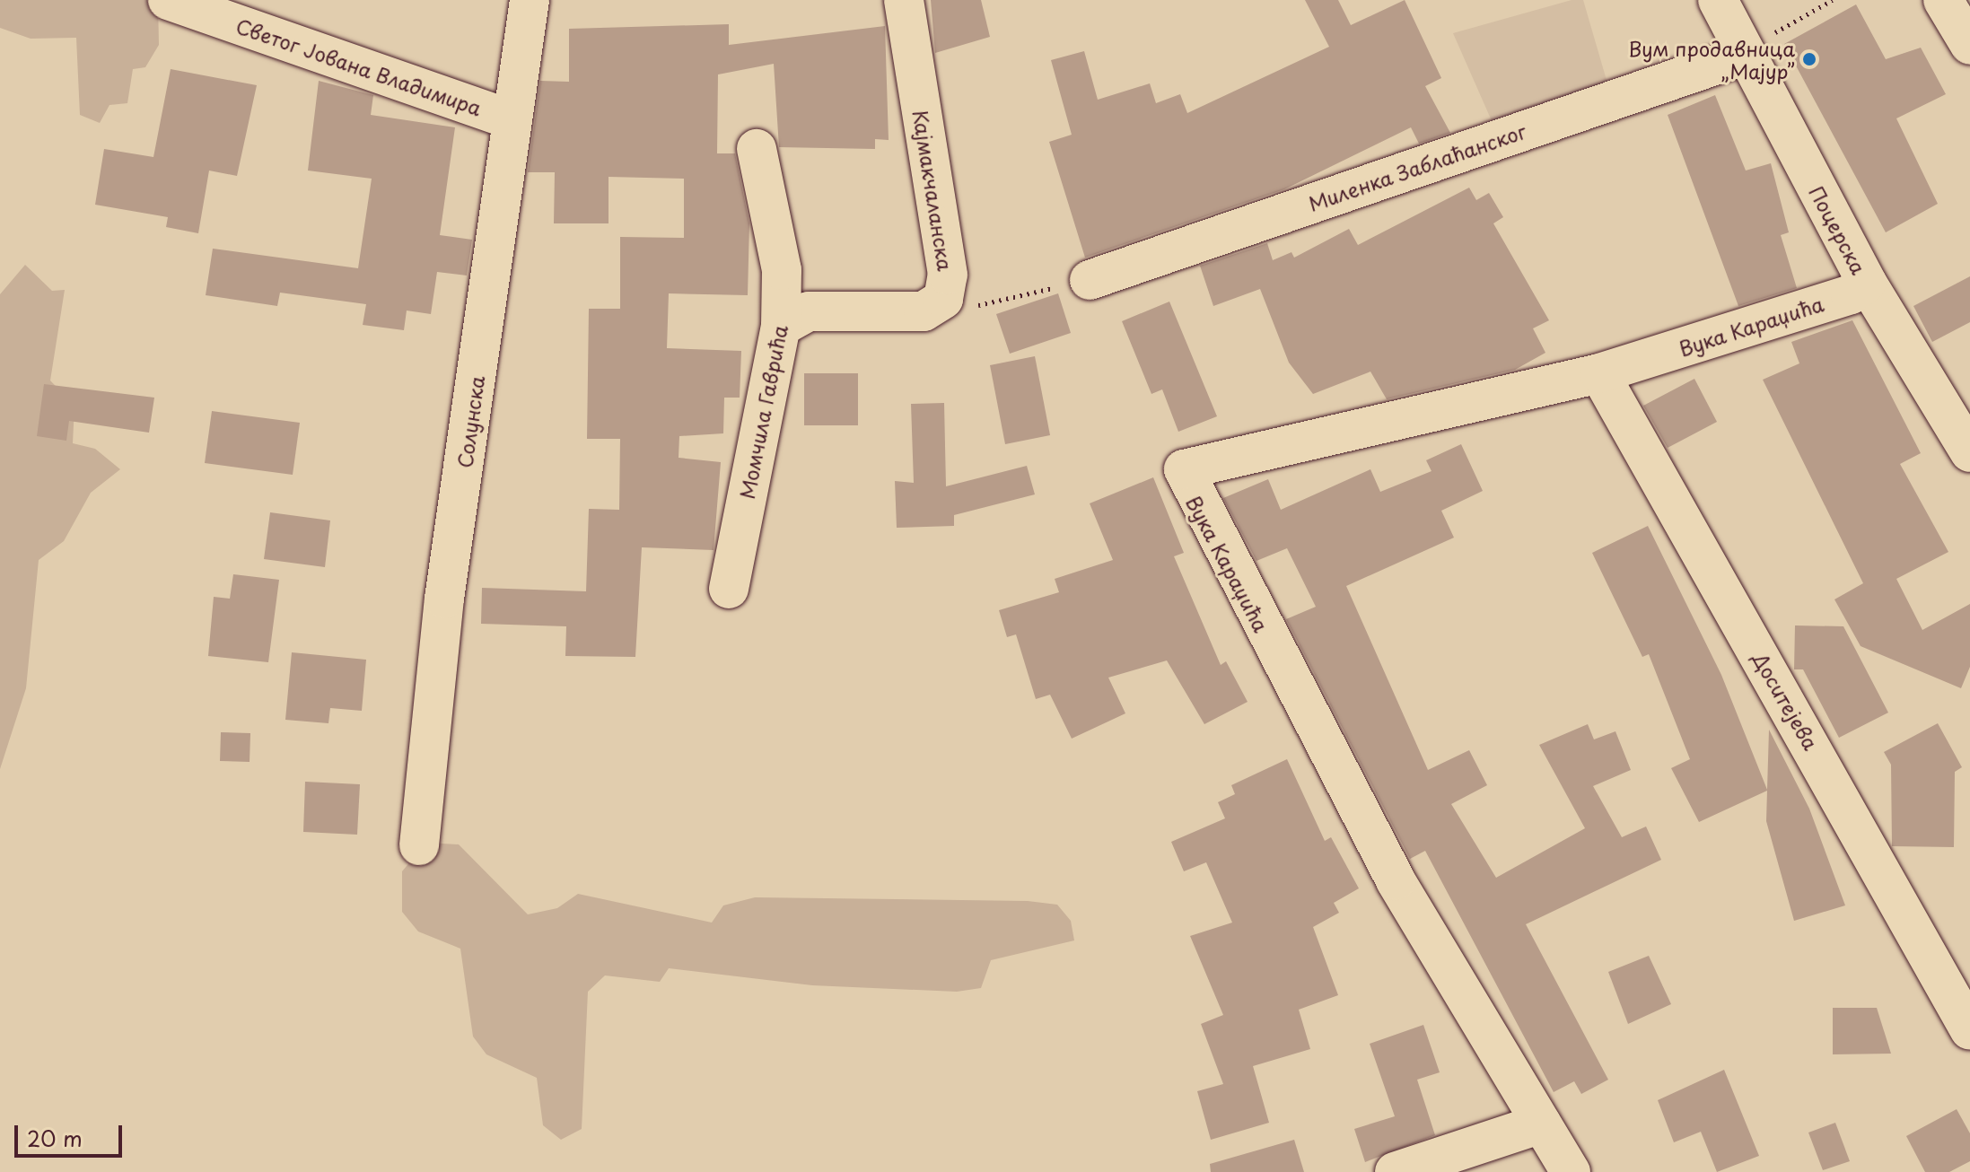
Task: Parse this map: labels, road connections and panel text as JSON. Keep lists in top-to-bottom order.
{
  "streets": {
    "street": [
      "Светог Јована Владимира",
      "Миленка Заблаћанског",
      "Кајмакчаланска",
      "Поцерска",
      "Вука Караџића",
      "Момчила Гаврића",
      "Солунска",
      "Доситејева"
    ]
  },
  "crossings": [
    ["Светог Јована Владимира", "Солунска"],
    ["Миленка Заблаћанског", "Поцерска"],
    ["Кајмакчаланска", "Момчила Гаврића"],
    ["Поцерска", "Вука Караџића"],
    ["Вука Караџића", "Доситејева"]
  ],
  "places": ["Вум продавница „Мајур”"],
  "scale_bar": "20 m"
}
